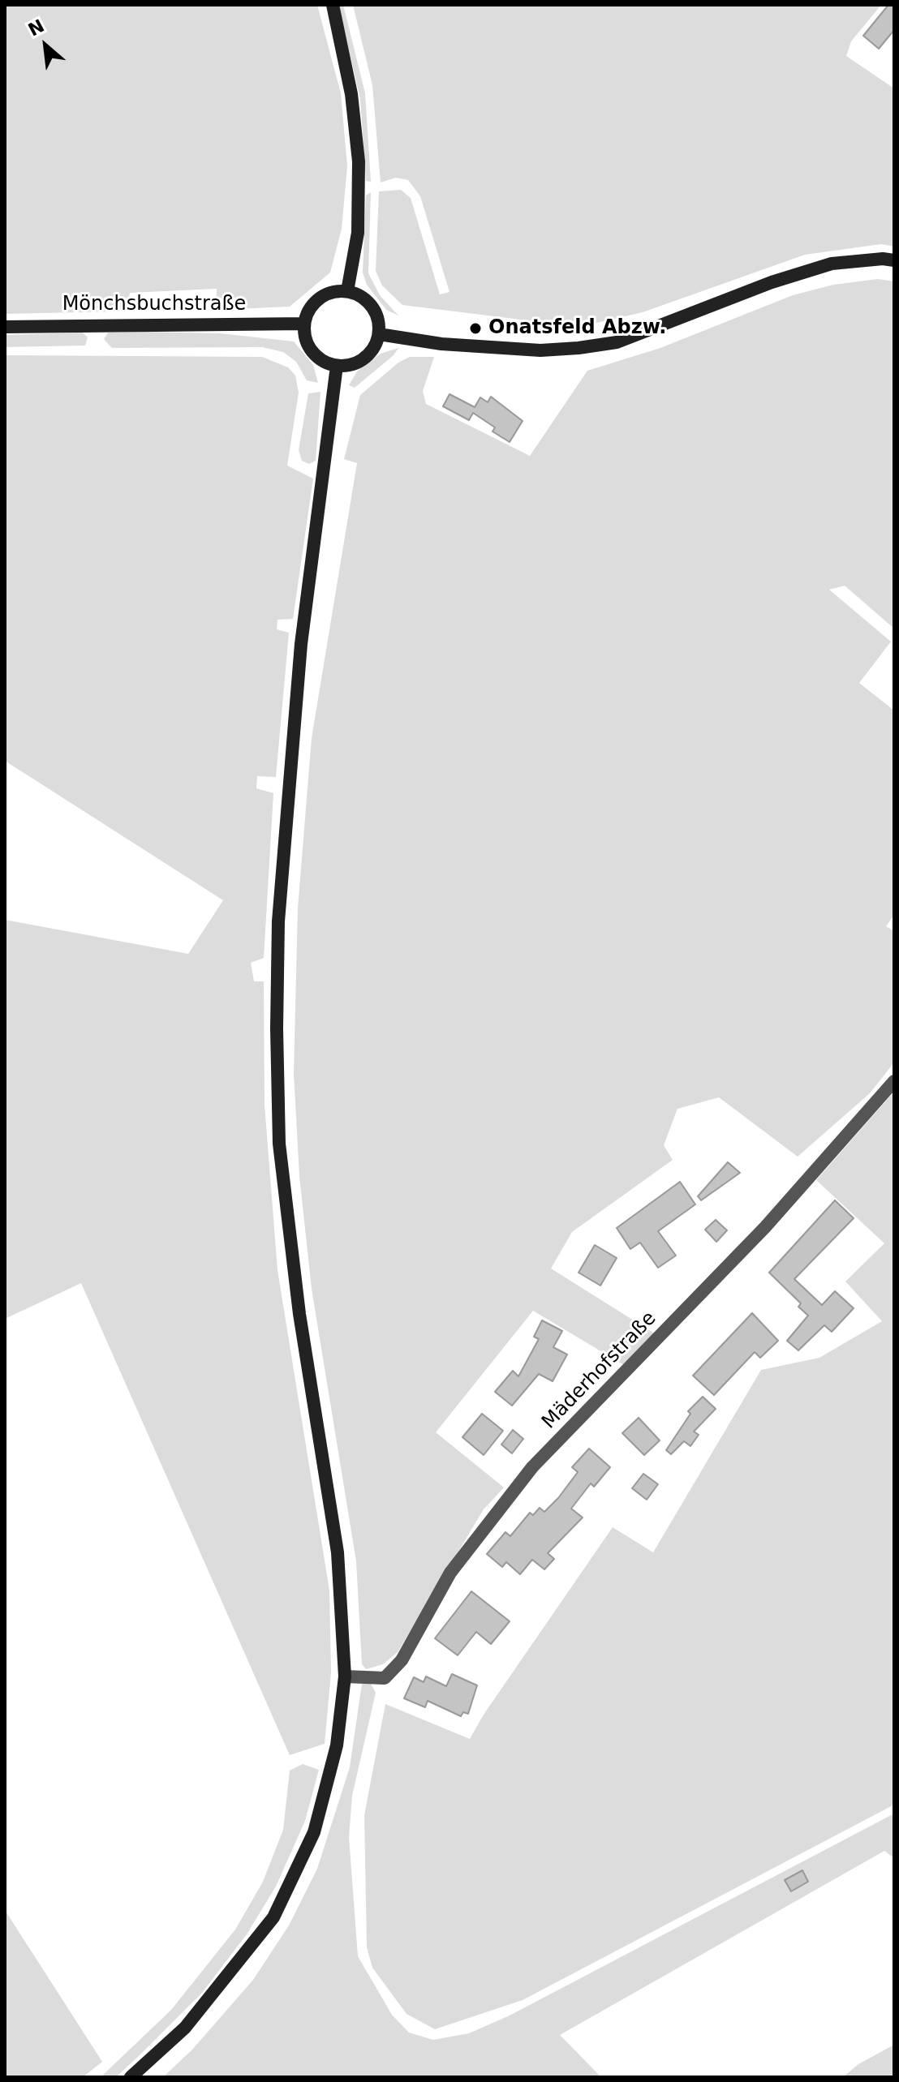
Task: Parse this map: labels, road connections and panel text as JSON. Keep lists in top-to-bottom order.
{
  "streets": {
    "street": ["Mönchsbuchstraße", "Mäderhofstraße"]
  },
  "places": ["Onatsfeld Abzw."],
  "north": "top left"
}
